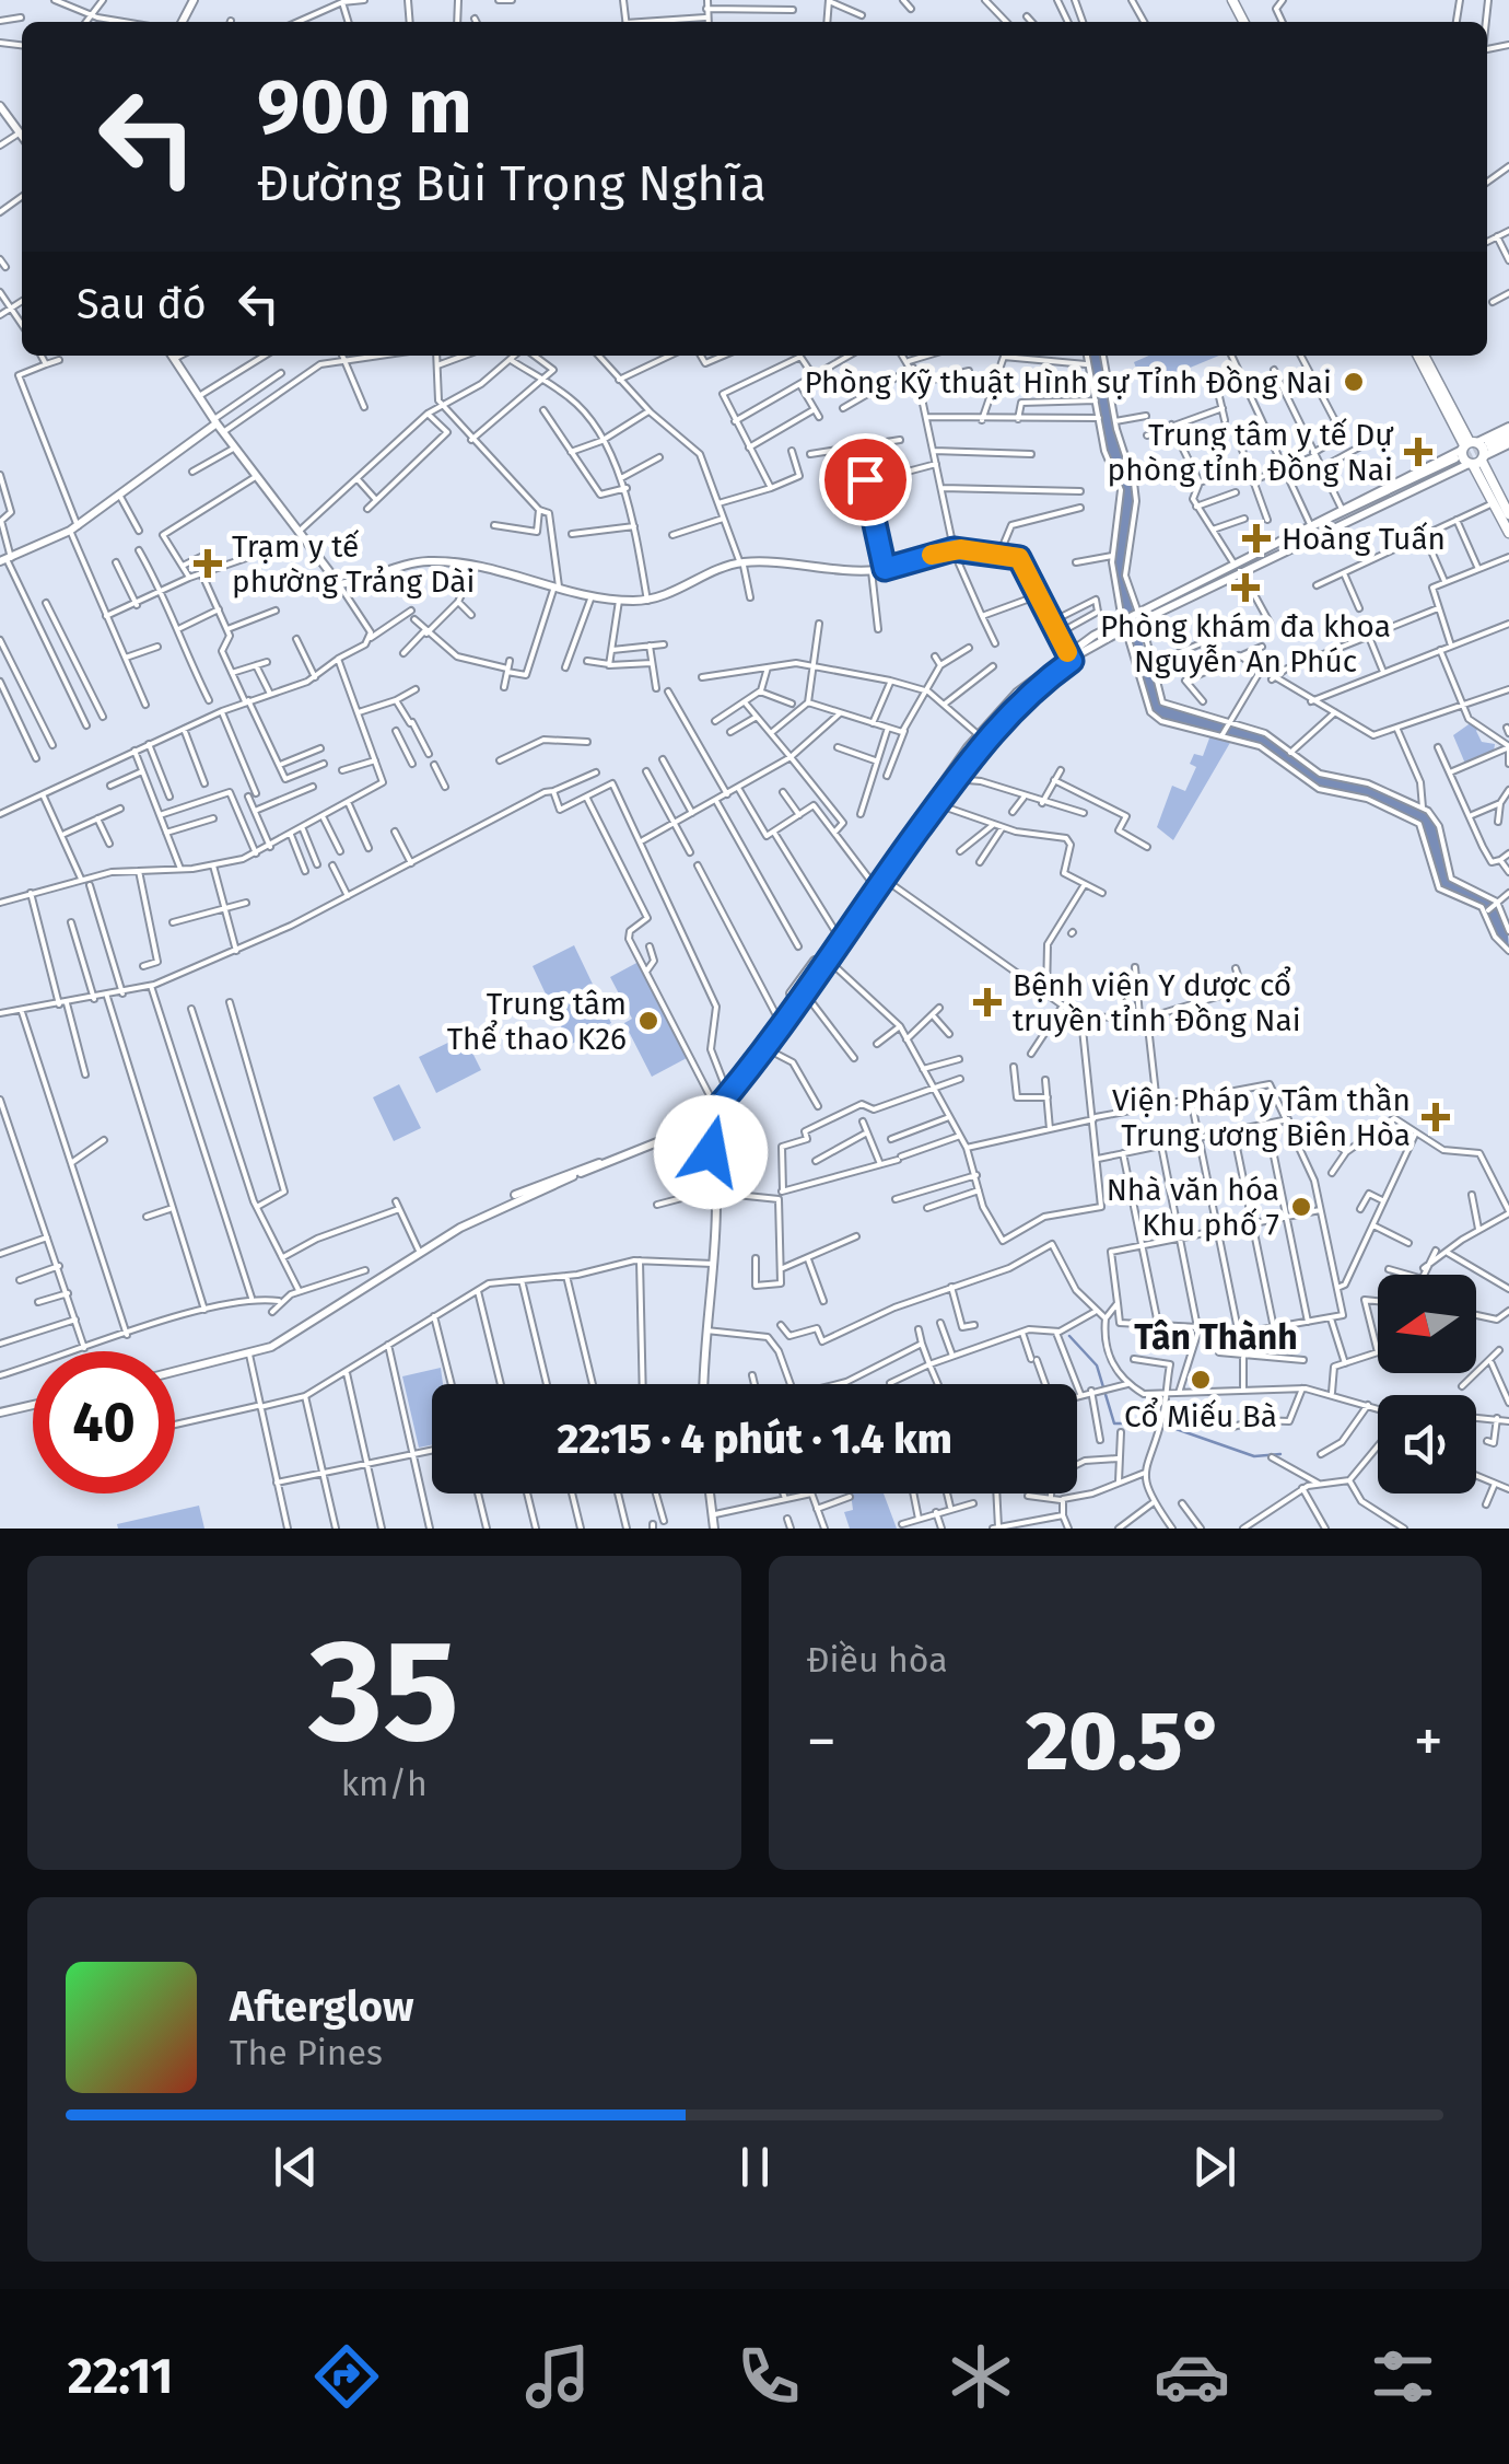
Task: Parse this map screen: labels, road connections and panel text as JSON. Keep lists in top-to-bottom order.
{
  "districts": ["Tân Thành"],
  "places": {
    "other": [
      "Phòng Kỹ thuật Hình sự Tỉnh Đồng Nai",
      "Trung tâm Thể thao K26",
      "Nhà văn hóa Khu phố 7",
      "Cổ Miếu Bà"
    ],
    "health": [
      "Trung tâm y tế Dự phòng tỉnh Đồng Nai",
      "Hoàng Tuấn",
      "Trạm y tế phường Trảng Dài",
      "Phòng khám đa khoa Nguyễn An Phúc",
      "Bệnh viện Y dược cổ truyền tỉnh Đồng Nai",
      "Viện Pháp y Tâm thần Trung ương Biên Hòa"
    ]
  },
  "north": "left",
  "page": {
    "turn": ["900 m", "Đường Bùi Trọng Nghĩa"],
    "then": "Sau đó",
    "limit": "40",
    "trip": "22:15 · 4 phút · 1.4 km",
    "tile": [
      ["35", "km/h"],
      "Điều hòa"
    ],
    "heat": ["−", "20.5°", "+"],
    "song": ["Afterglow", "The Pines"],
    "tabs": "22:11"
  }
}
